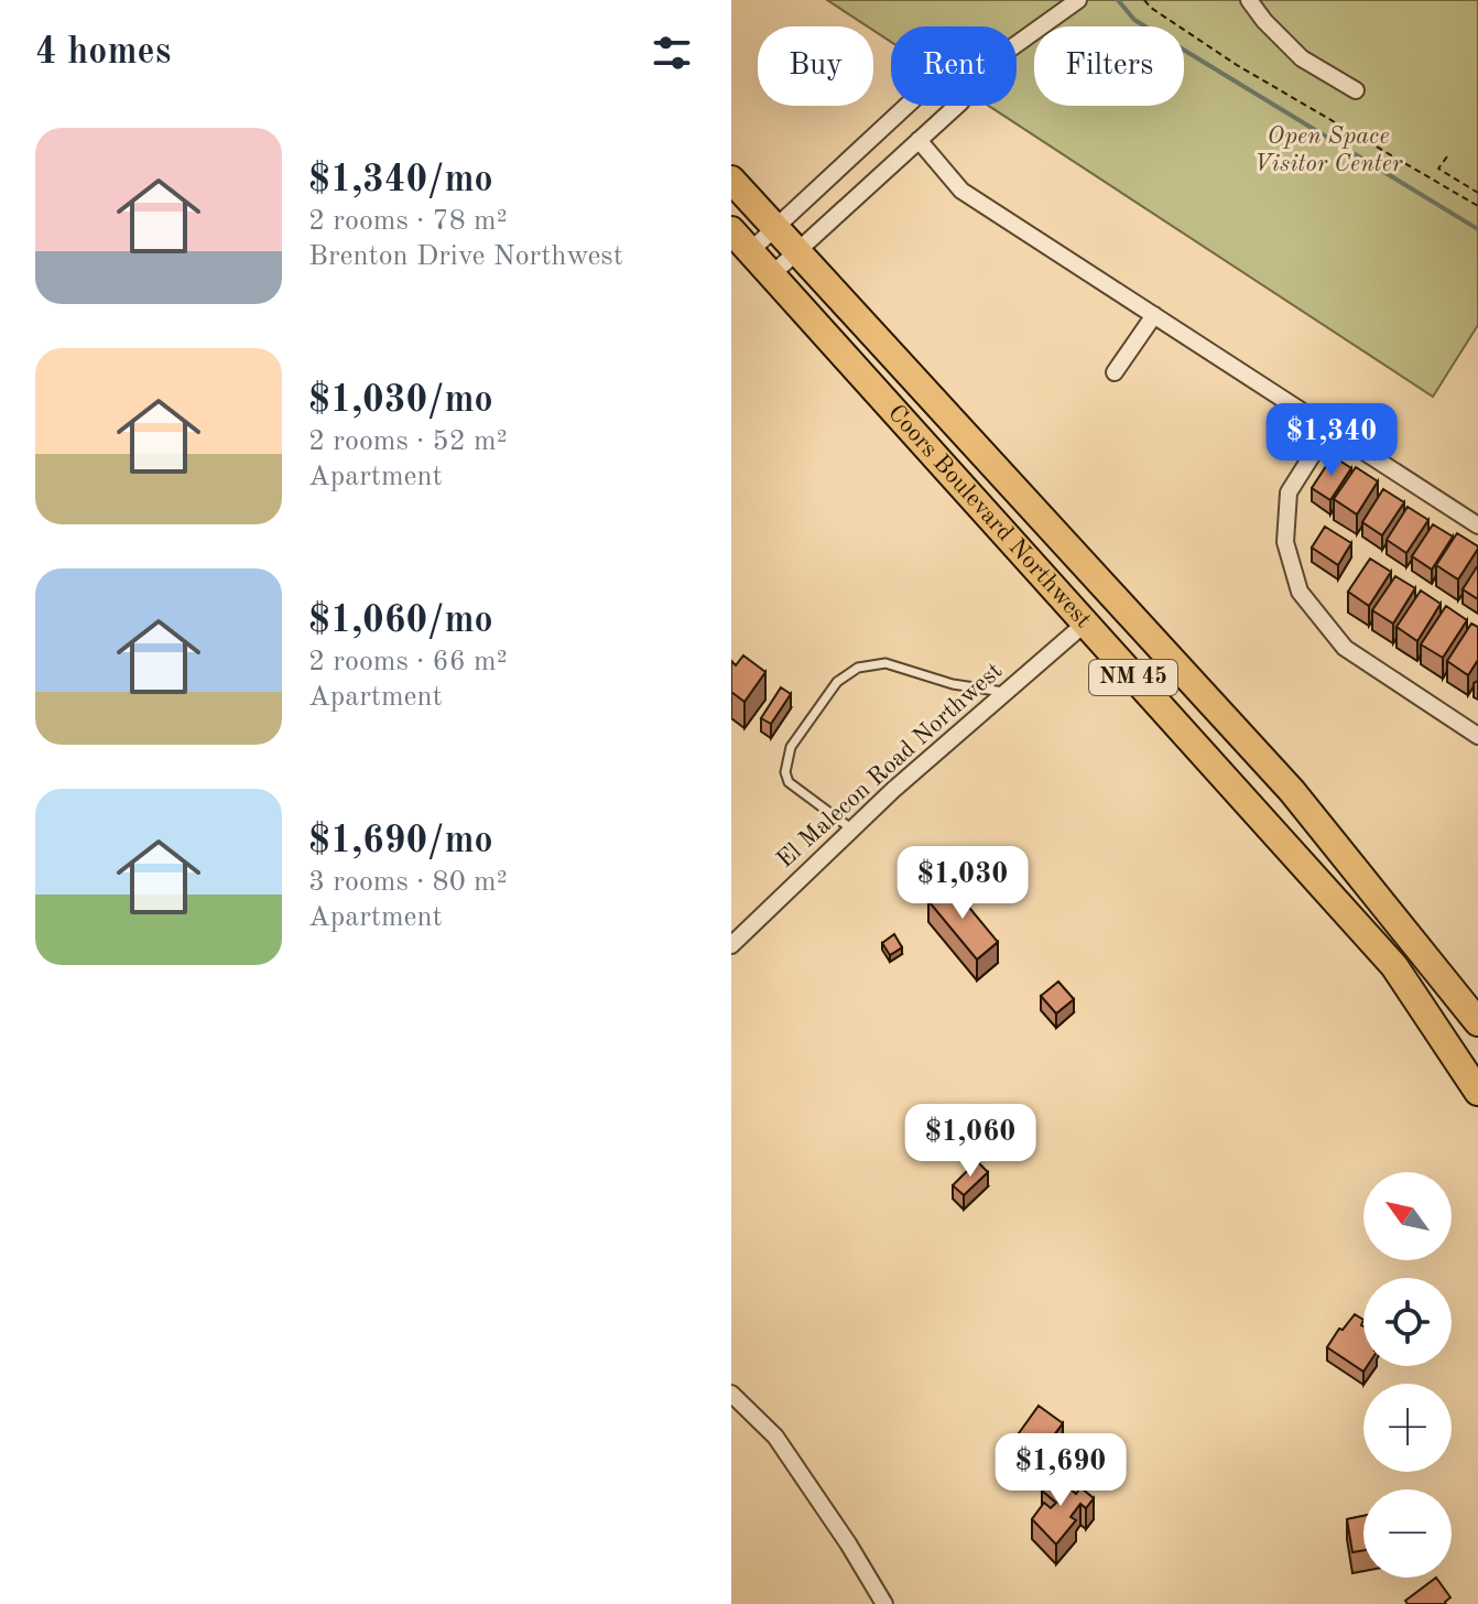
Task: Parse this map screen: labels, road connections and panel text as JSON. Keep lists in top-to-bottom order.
{
  "streets": {
    "main road": ["Coors Boulevard Northwest", "NM 45"],
    "street": ["El Malecon Road Northwest"]
  },
  "crossings": [
    ["Coors Boulevard Northwest", "El Malecon Road Northwest"]
  ],
  "parks": ["Open Space Visitor Center"],
  "north": "top left",
  "page": {
    "heading": "4 homes",
    "chip": ["Buy", "Rent", "Filters"],
    "list": [
      {
        "name": "$1,340/mo",
        "note": "2 rooms · 78 m² · Brenton Drive Northwest"
      },
      {
        "name": "$1,030/mo",
        "note": "2 rooms · 52 m² · Apartment"
      },
      {
        "name": "$1,060/mo",
        "note": "2 rooms · 66 m² · Apartment"
      },
      {
        "name": "$1,690/mo",
        "note": "3 rooms · 80 m² · Apartment"
      }
    ],
    "price": [
      "$1,340",
      "$1,030",
      "$1,060",
      "$1,690"
    ],
    "map_buttons": ["+", "−"]
  }
}
